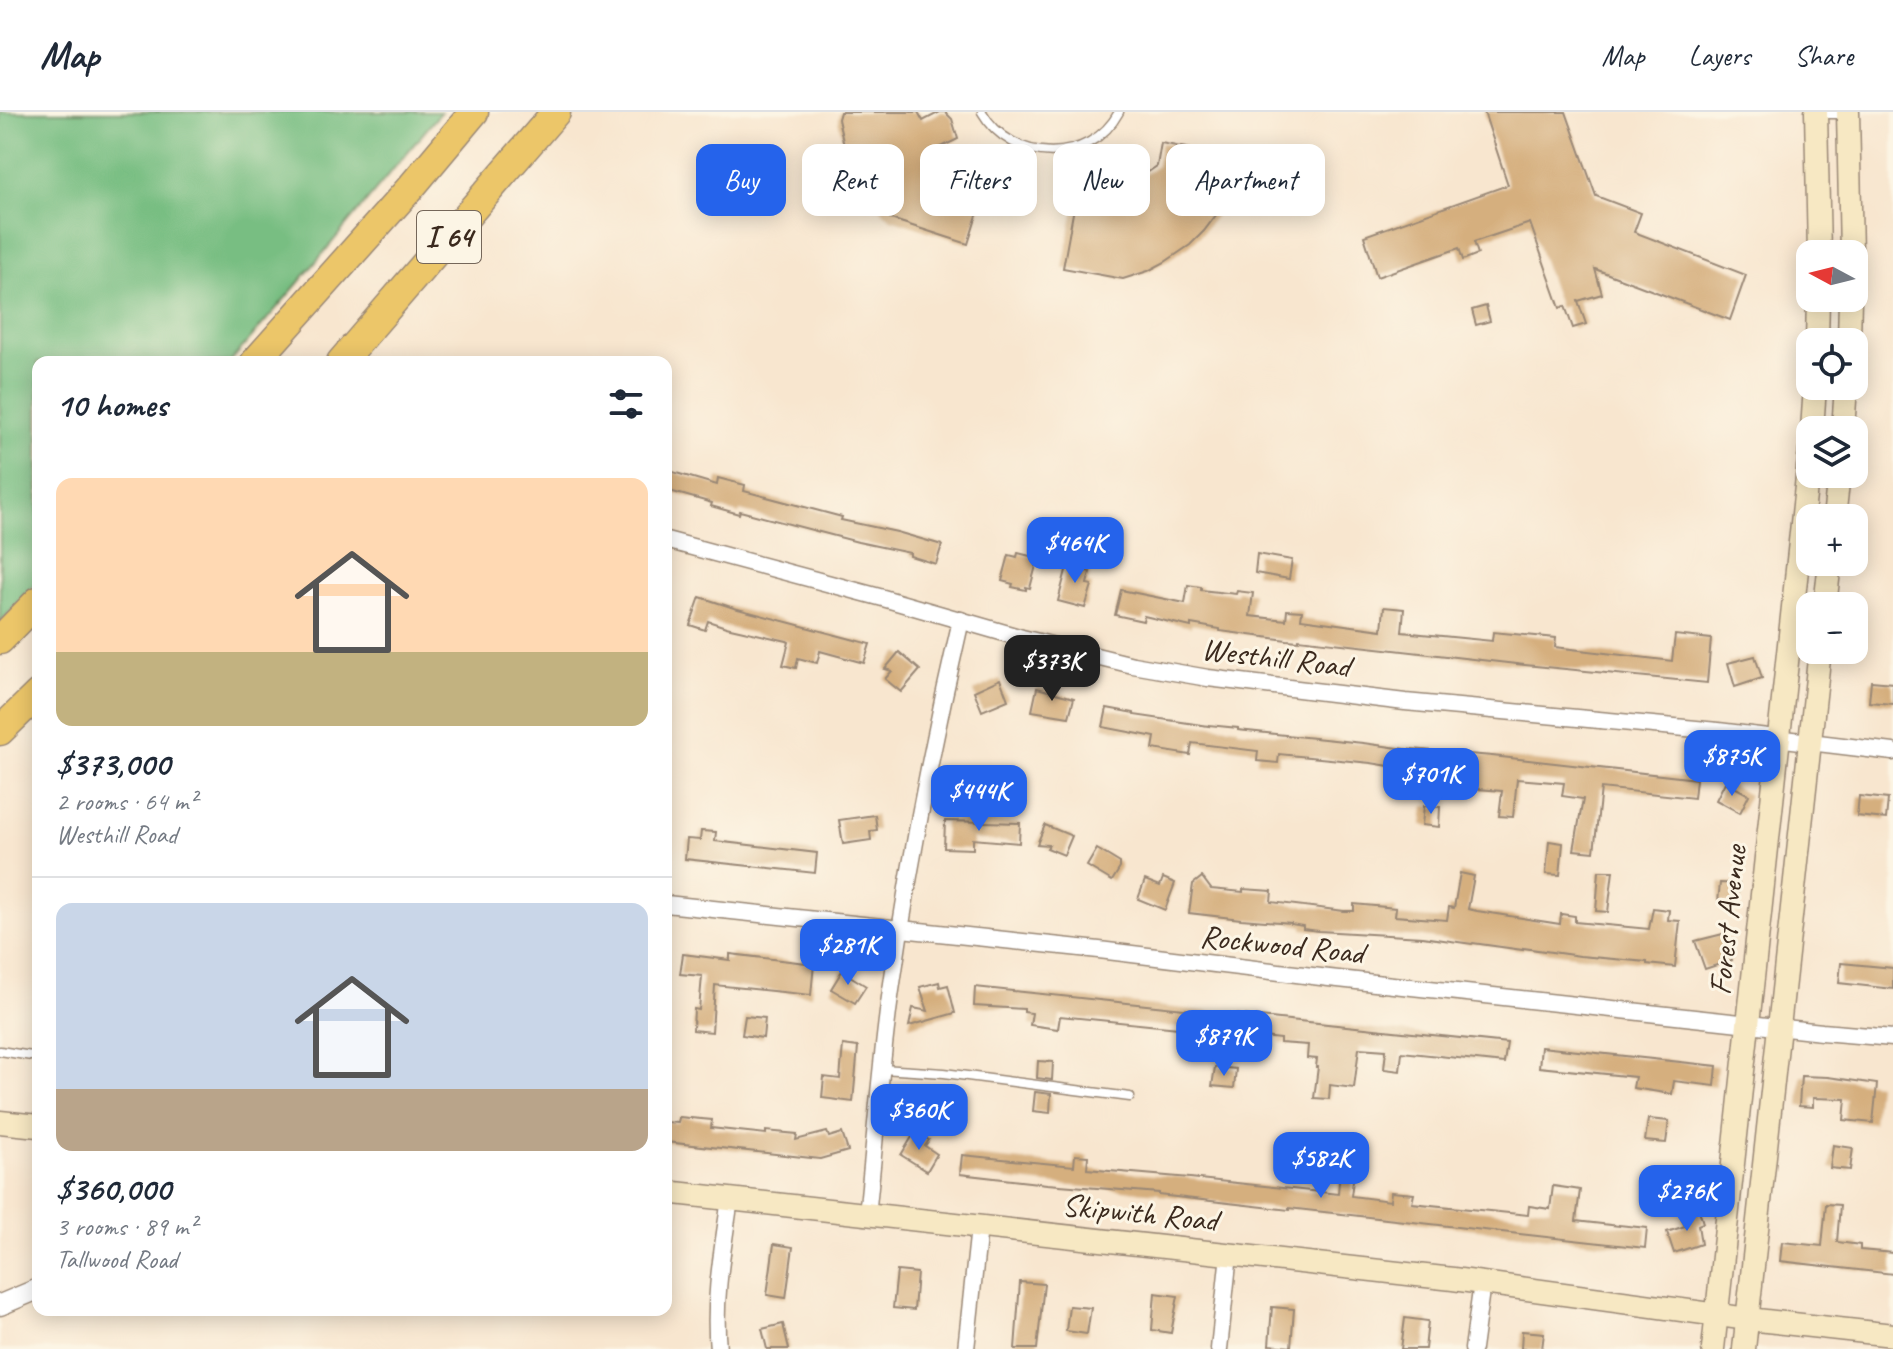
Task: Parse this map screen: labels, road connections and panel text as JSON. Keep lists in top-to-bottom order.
{
  "streets": {
    "highway": ["I 64"],
    "main road": ["Forest Avenue", "Skipwith Road"],
    "street": ["Westhill Road", "Rockwood Road"]
  },
  "crossings": [
    ["Westhill Road", "Forest Avenue"],
    ["Forest Avenue", "Rockwood Road"],
    ["Forest Avenue", "Skipwith Road"]
  ],
  "north": "left",
  "page": {
    "header": "Map",
    "nav": ["Map", "Layers", "Share"],
    "chip": [
      "Buy",
      "Rent",
      "Filters",
      "New",
      "Apartment"
    ],
    "map_buttons": ["+", "−"],
    "heading": "10 homes",
    "list": [
      {
        "name": "$373,000",
        "note": "2 rooms · 64 m² · Westhill Road"
      },
      {
        "name": "$360,000",
        "note": "3 rooms · 89 m² · Tallwood Road"
      }
    ],
    "price": [
      "$464K",
      "$373K",
      "$875K",
      "$701K",
      "$444K",
      "$281K",
      "$879K",
      "$360K",
      "$582K",
      "$276K"
    ]
  }
}
